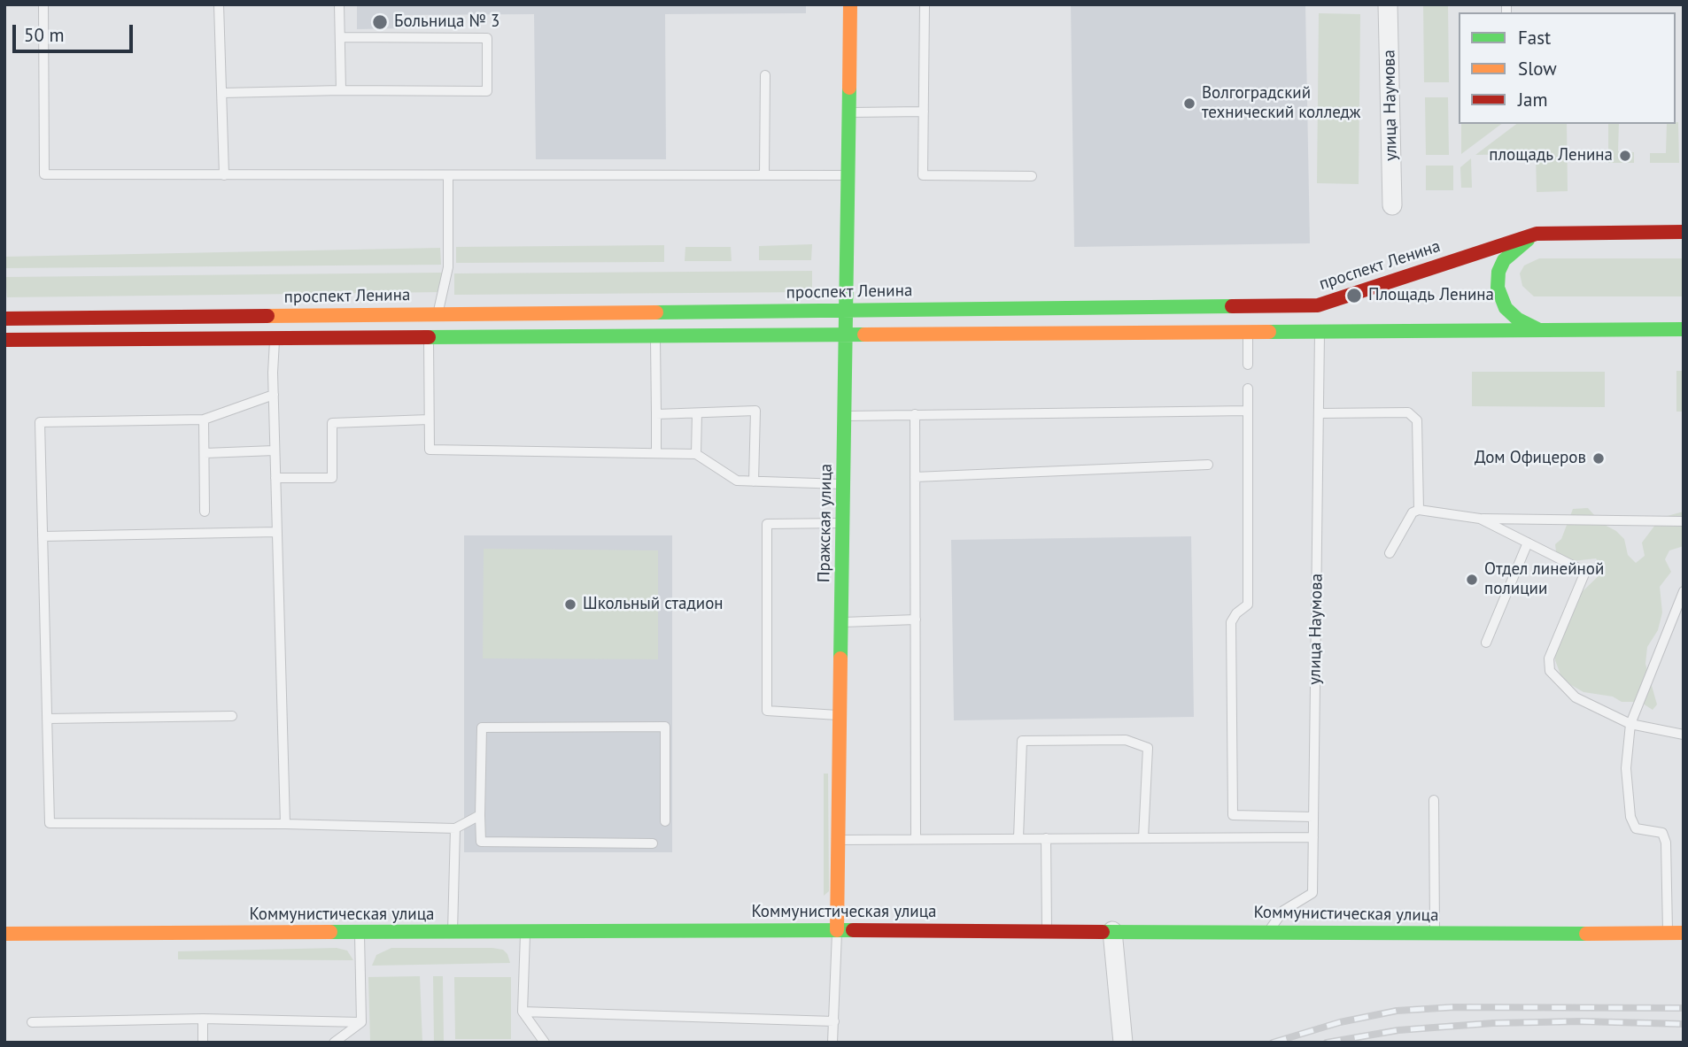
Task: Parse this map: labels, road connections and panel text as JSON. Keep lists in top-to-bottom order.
{
  "streets": {
    "main road": [
      "улица Наумова",
      "проспект Ленина",
      "Пражская улица",
      "Коммунистическая улица"
    ]
  },
  "crossings": [
    ["улица Наумова", "проспект Ленина"],
    ["улица Наумова", "Коммунистическая улица"],
    ["проспект Ленина", "Пражская улица"],
    ["Пражская улица", "Коммунистическая улица"]
  ],
  "places": [
    "Больница № 3",
    "Волгоградский технический колледж",
    "площадь Ленина",
    "Площадь Ленина",
    "Дом Офицеров",
    "Отдел линейной полиции",
    "Школьный стадион"
  ],
  "legend": ["Fast", "Slow", "Jam"],
  "scale_bar": "50 m"
}
